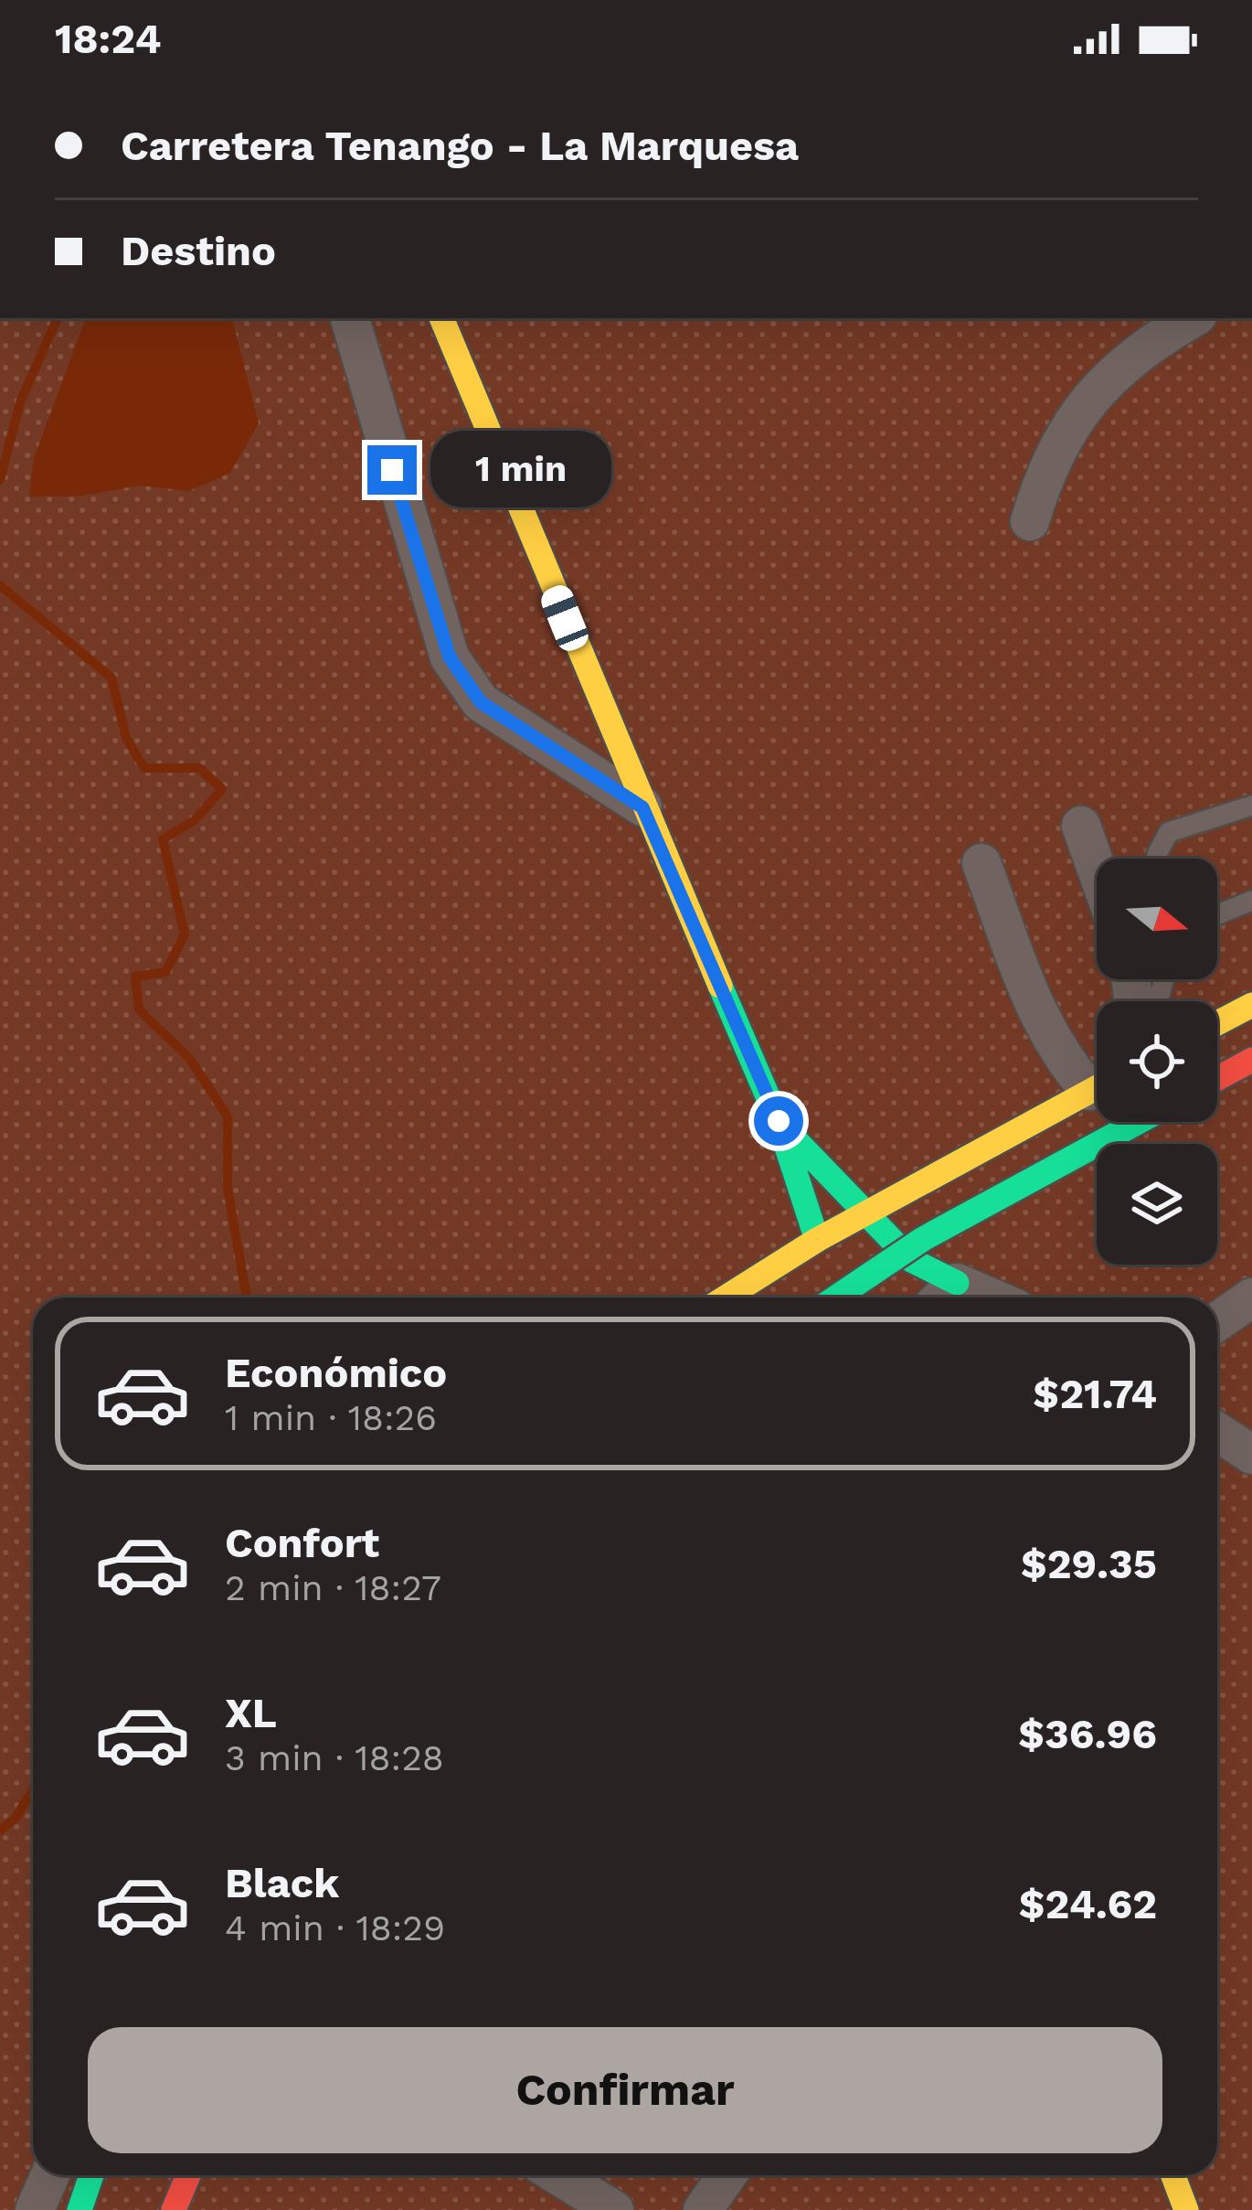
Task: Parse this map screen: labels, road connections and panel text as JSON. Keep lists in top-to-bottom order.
{
  "north": "right",
  "page": {
    "status": "18:24",
    "banner": ["Carretera Tenango - La Marquesa", "Destino"],
    "bubble": "1 min",
    "list": [
      {
        "name": "Económico",
        "note": "1 min · 18:26",
        "value": "$21.74"
      },
      {
        "name": "Confort",
        "note": "2 min · 18:27",
        "value": "$29.35"
      },
      {
        "name": "XL",
        "note": "3 min · 18:28",
        "value": "$36.96"
      },
      {
        "name": "Black",
        "note": "4 min · 18:29",
        "value": "$24.62"
      }
    ],
    "buttons": "Confirmar"
  }
}
